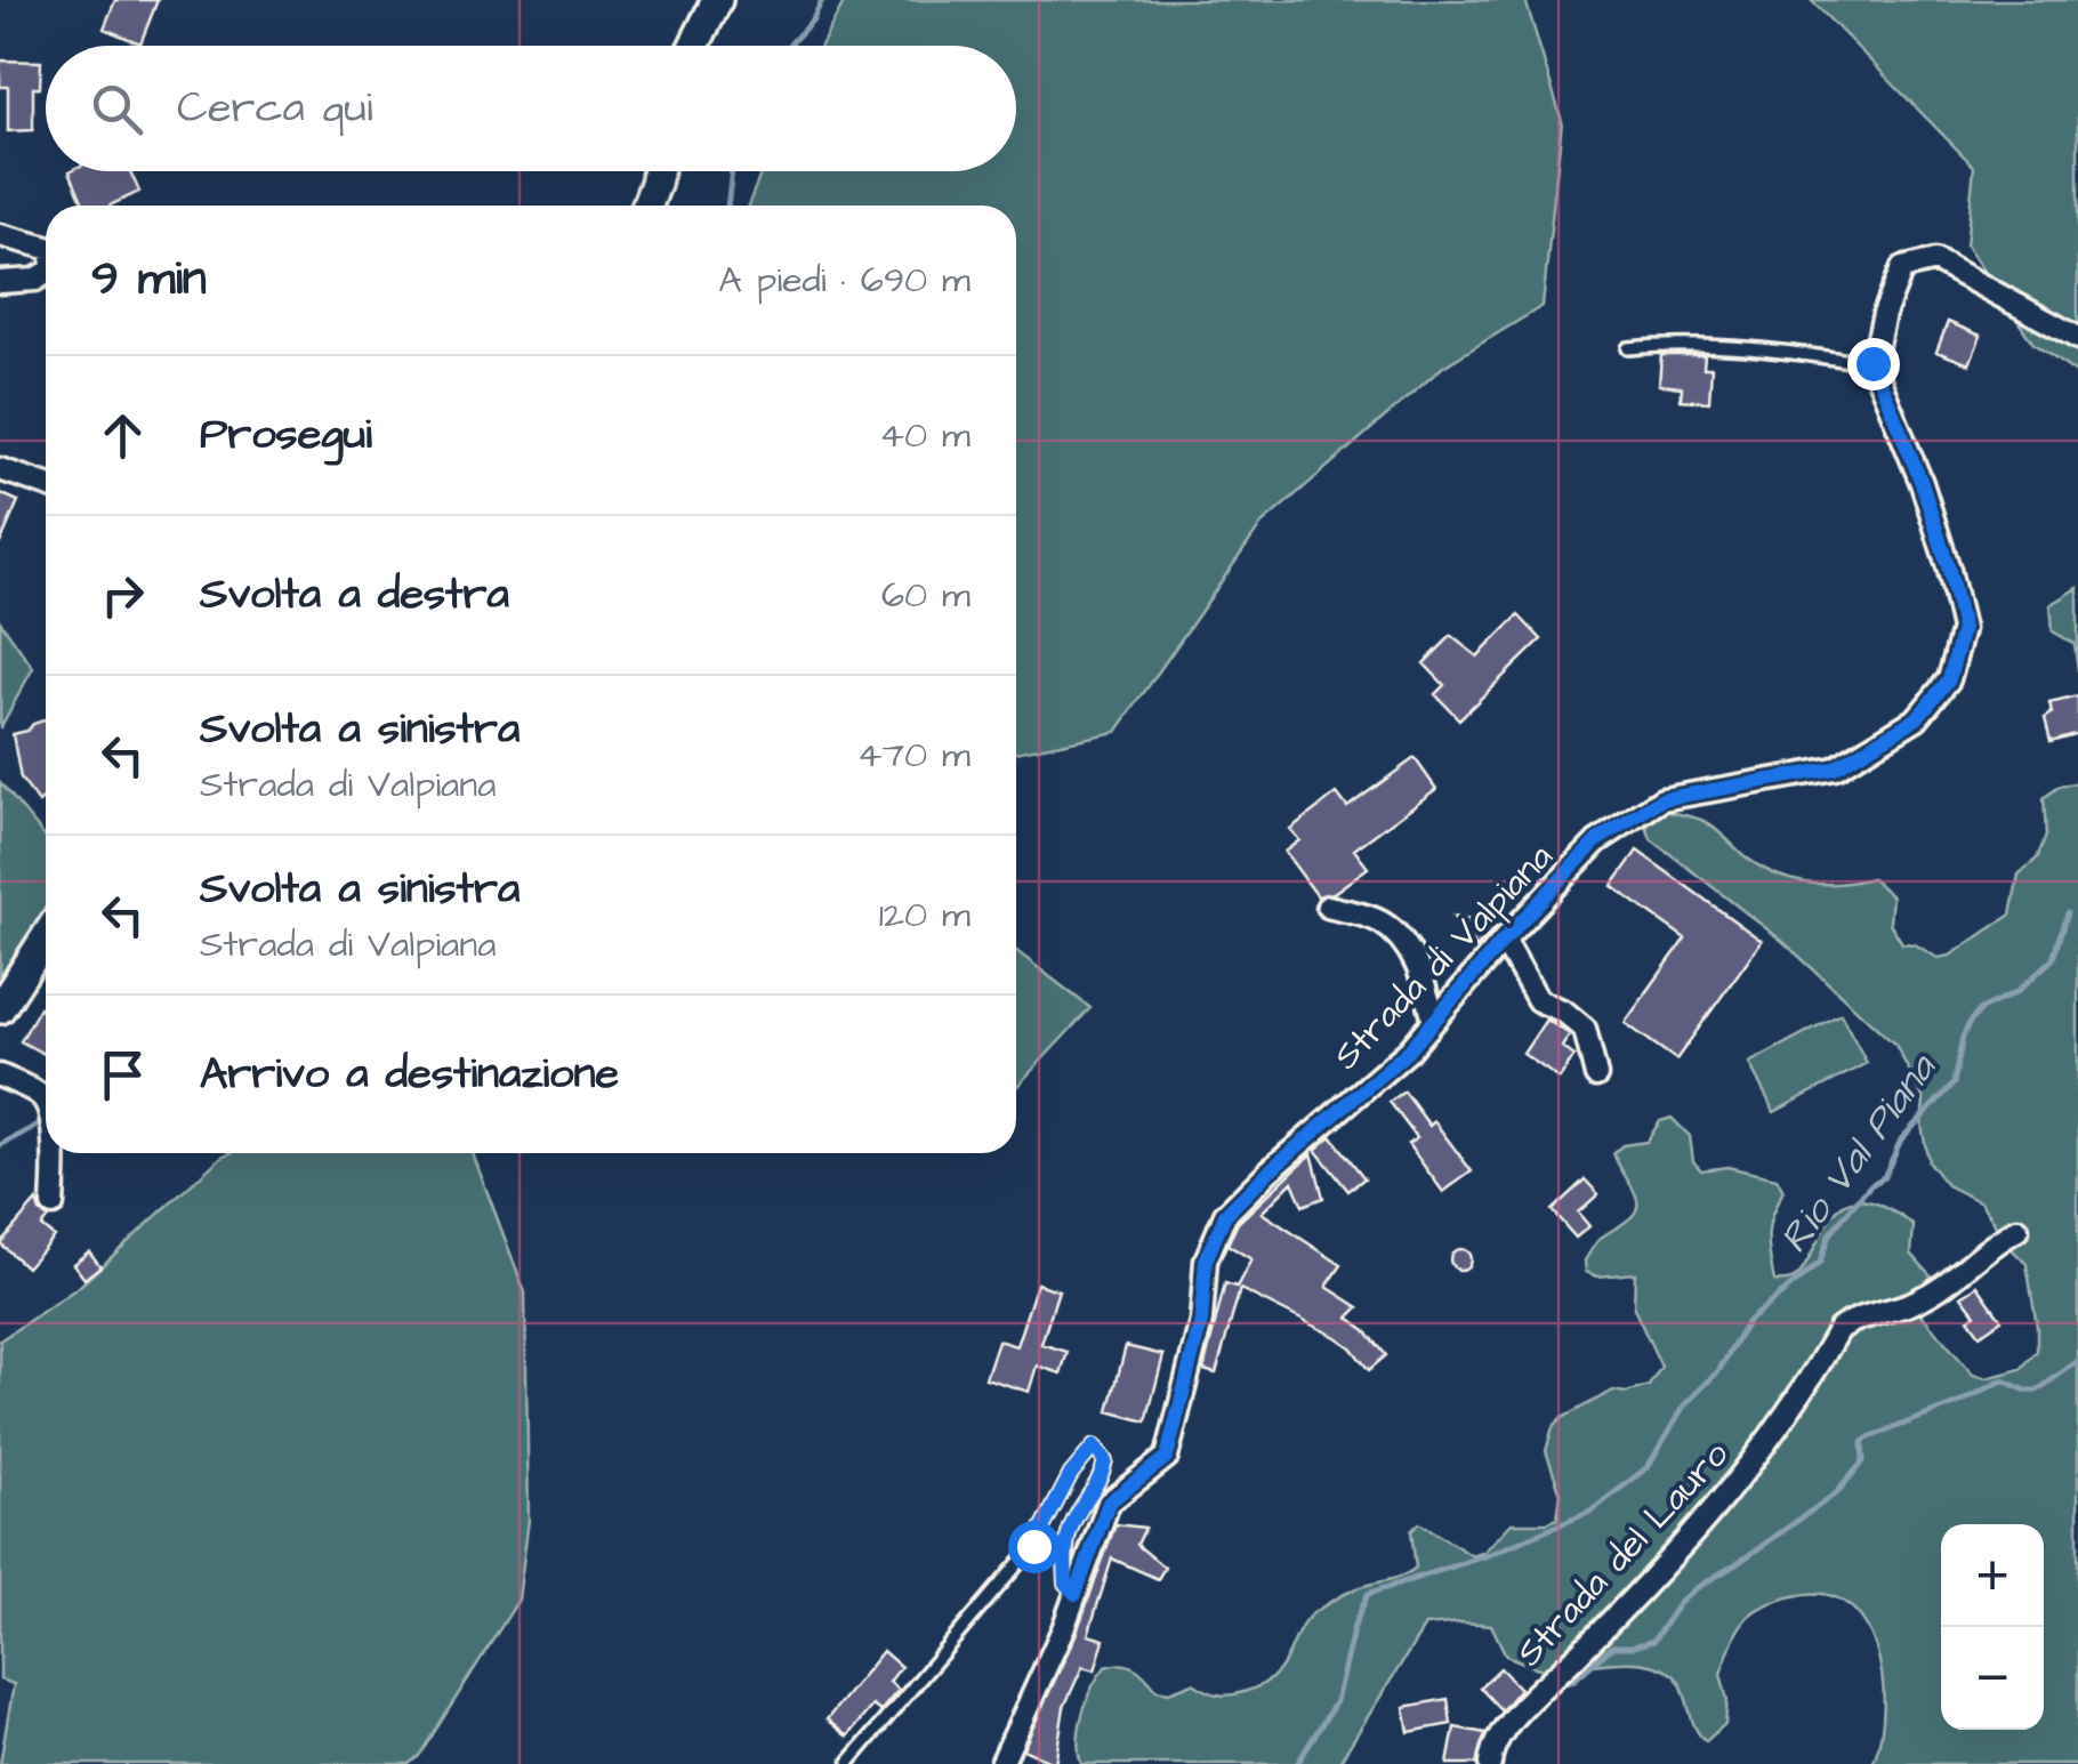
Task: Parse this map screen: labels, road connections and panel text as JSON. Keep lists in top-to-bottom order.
{
  "streets": {
    "street": ["Strada di Valpiana", "Strada del Lauro"]
  },
  "water": ["Rio Val Piana"],
  "page": {
    "search": "Cerca qui",
    "heading": ["9 min", "A piedi · 690 m"],
    "list": [
      ["Prosegui", "40 m"],
      ["Svolta a destra", "60 m"],
      ["Svolta a sinistra", "Strada di Valpiana", "470 m"],
      ["Svolta a sinistra", "Strada di Valpiana", "120 m"],
      "Arrivo a destinazione"
    ],
    "map_buttons": ["+", "−"]
  }
}
